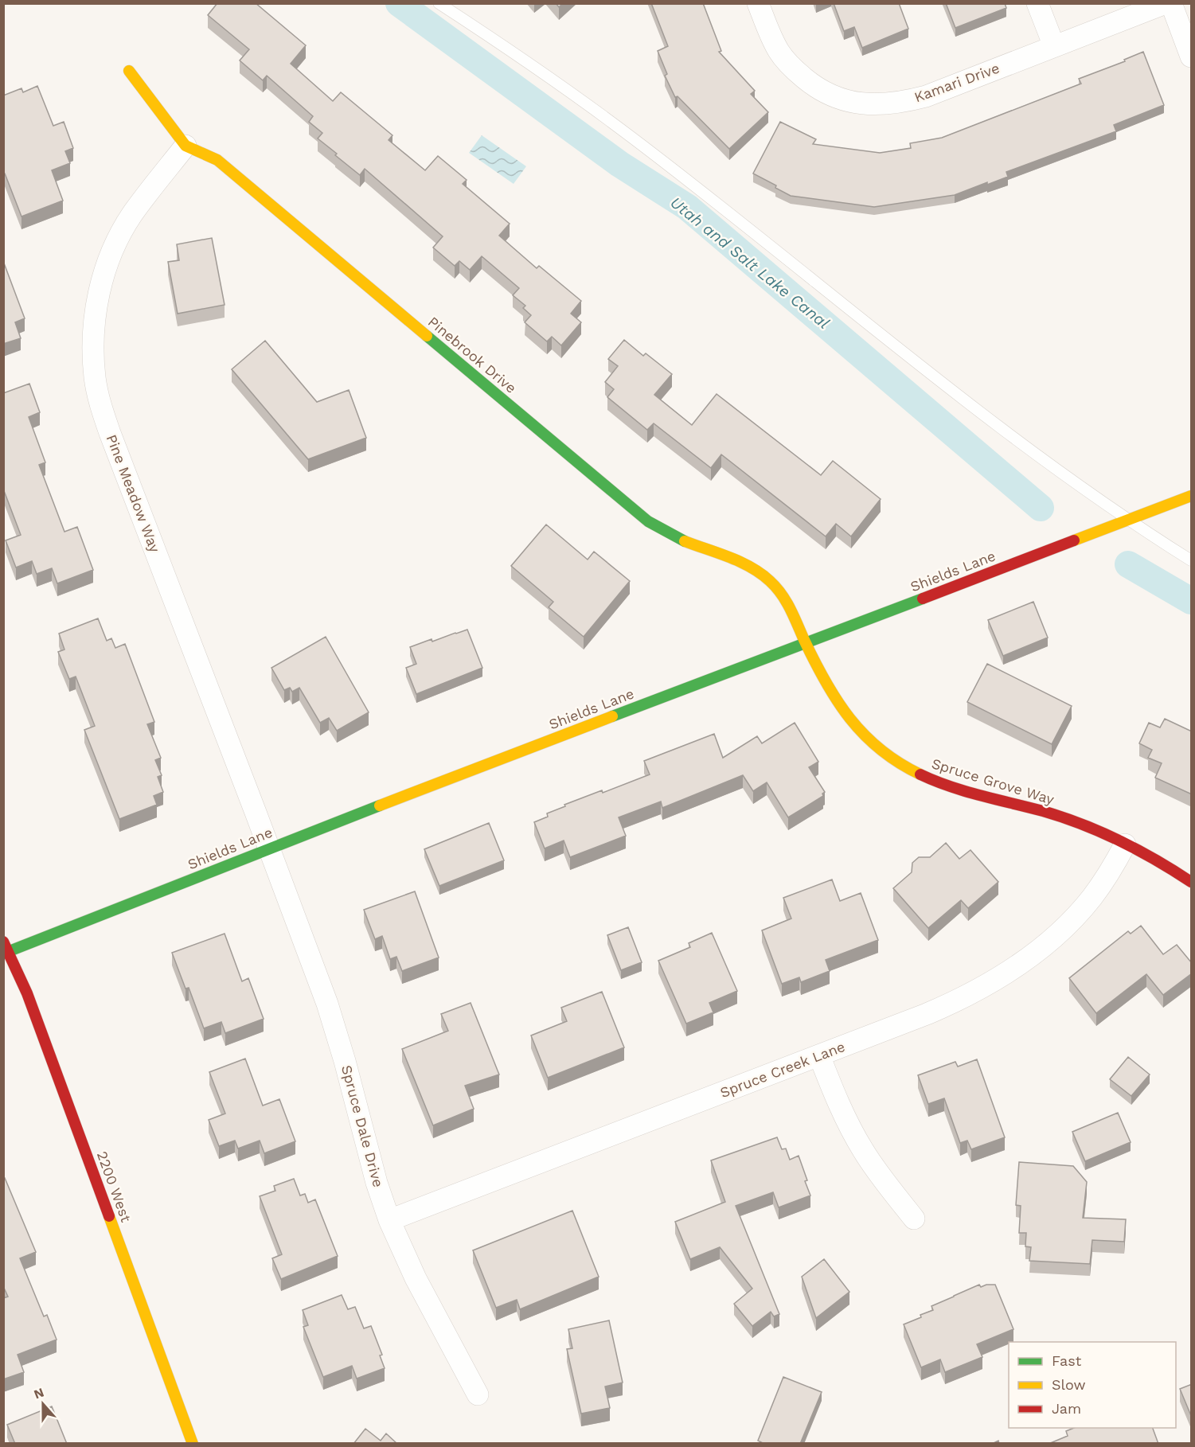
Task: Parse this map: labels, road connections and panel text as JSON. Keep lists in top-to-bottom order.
{
  "streets": {
    "street": [
      "Kamari Drive",
      "Pinebrook Drive",
      "Pine Meadow Way",
      "Shields Lane",
      "Spruce Grove Way",
      "Spruce Creek Lane",
      "Spruce Dale Drive",
      "2200 West"
    ]
  },
  "crossings": [
    ["Pinebrook Drive", "Pine Meadow Way"],
    ["Pinebrook Drive", "Shields Lane"],
    ["Pinebrook Drive", "Spruce Grove Way"],
    ["Pine Meadow Way", "Shields Lane"],
    ["Pine Meadow Way", "Spruce Dale Drive"],
    ["Shields Lane", "Spruce Grove Way"],
    ["Shields Lane", "Spruce Dale Drive"],
    ["Shields Lane", "2200 West"],
    ["Spruce Grove Way", "Spruce Creek Lane"],
    ["Spruce Creek Lane", "Spruce Dale Drive"]
  ],
  "water": ["Utah and Salt Lake Canal"],
  "legend": ["Fast", "Slow", "Jam"],
  "north": "top"
}
